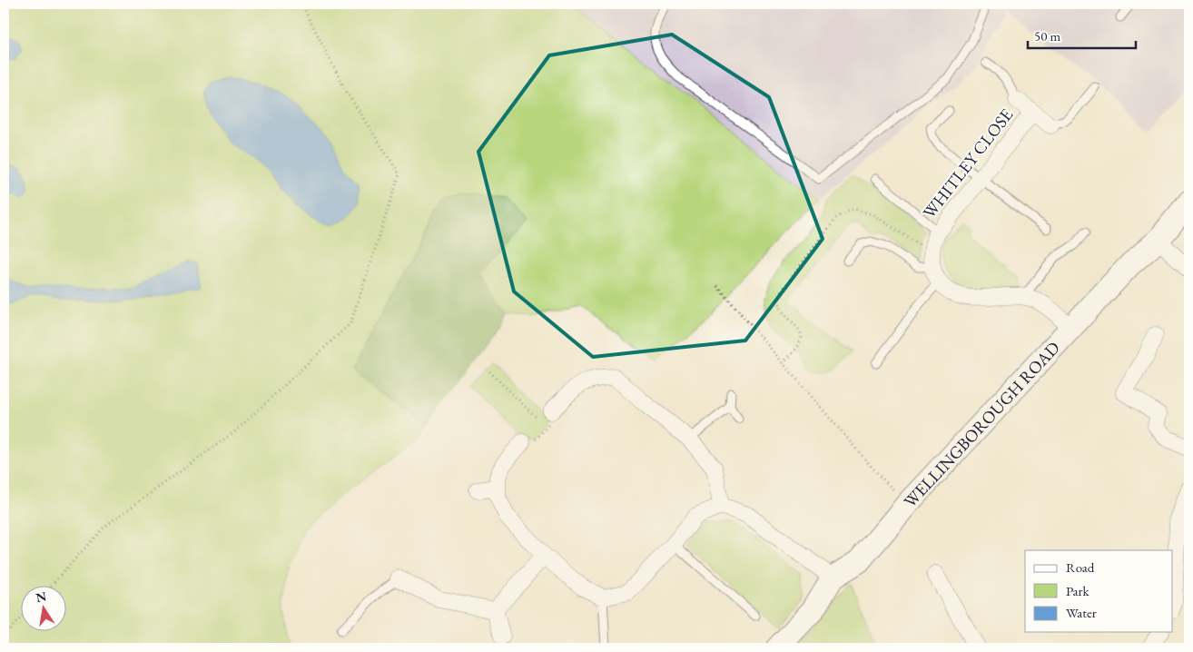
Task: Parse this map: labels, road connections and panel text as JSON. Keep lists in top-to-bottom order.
{
  "streets": {
    "main road": ["WELLINGBOROUGH ROAD"],
    "street": ["WHITLEY CLOSE"]
  },
  "legend": ["Road", "Park", "Water"],
  "scale_bar": "50 m",
  "north": "top"
}
